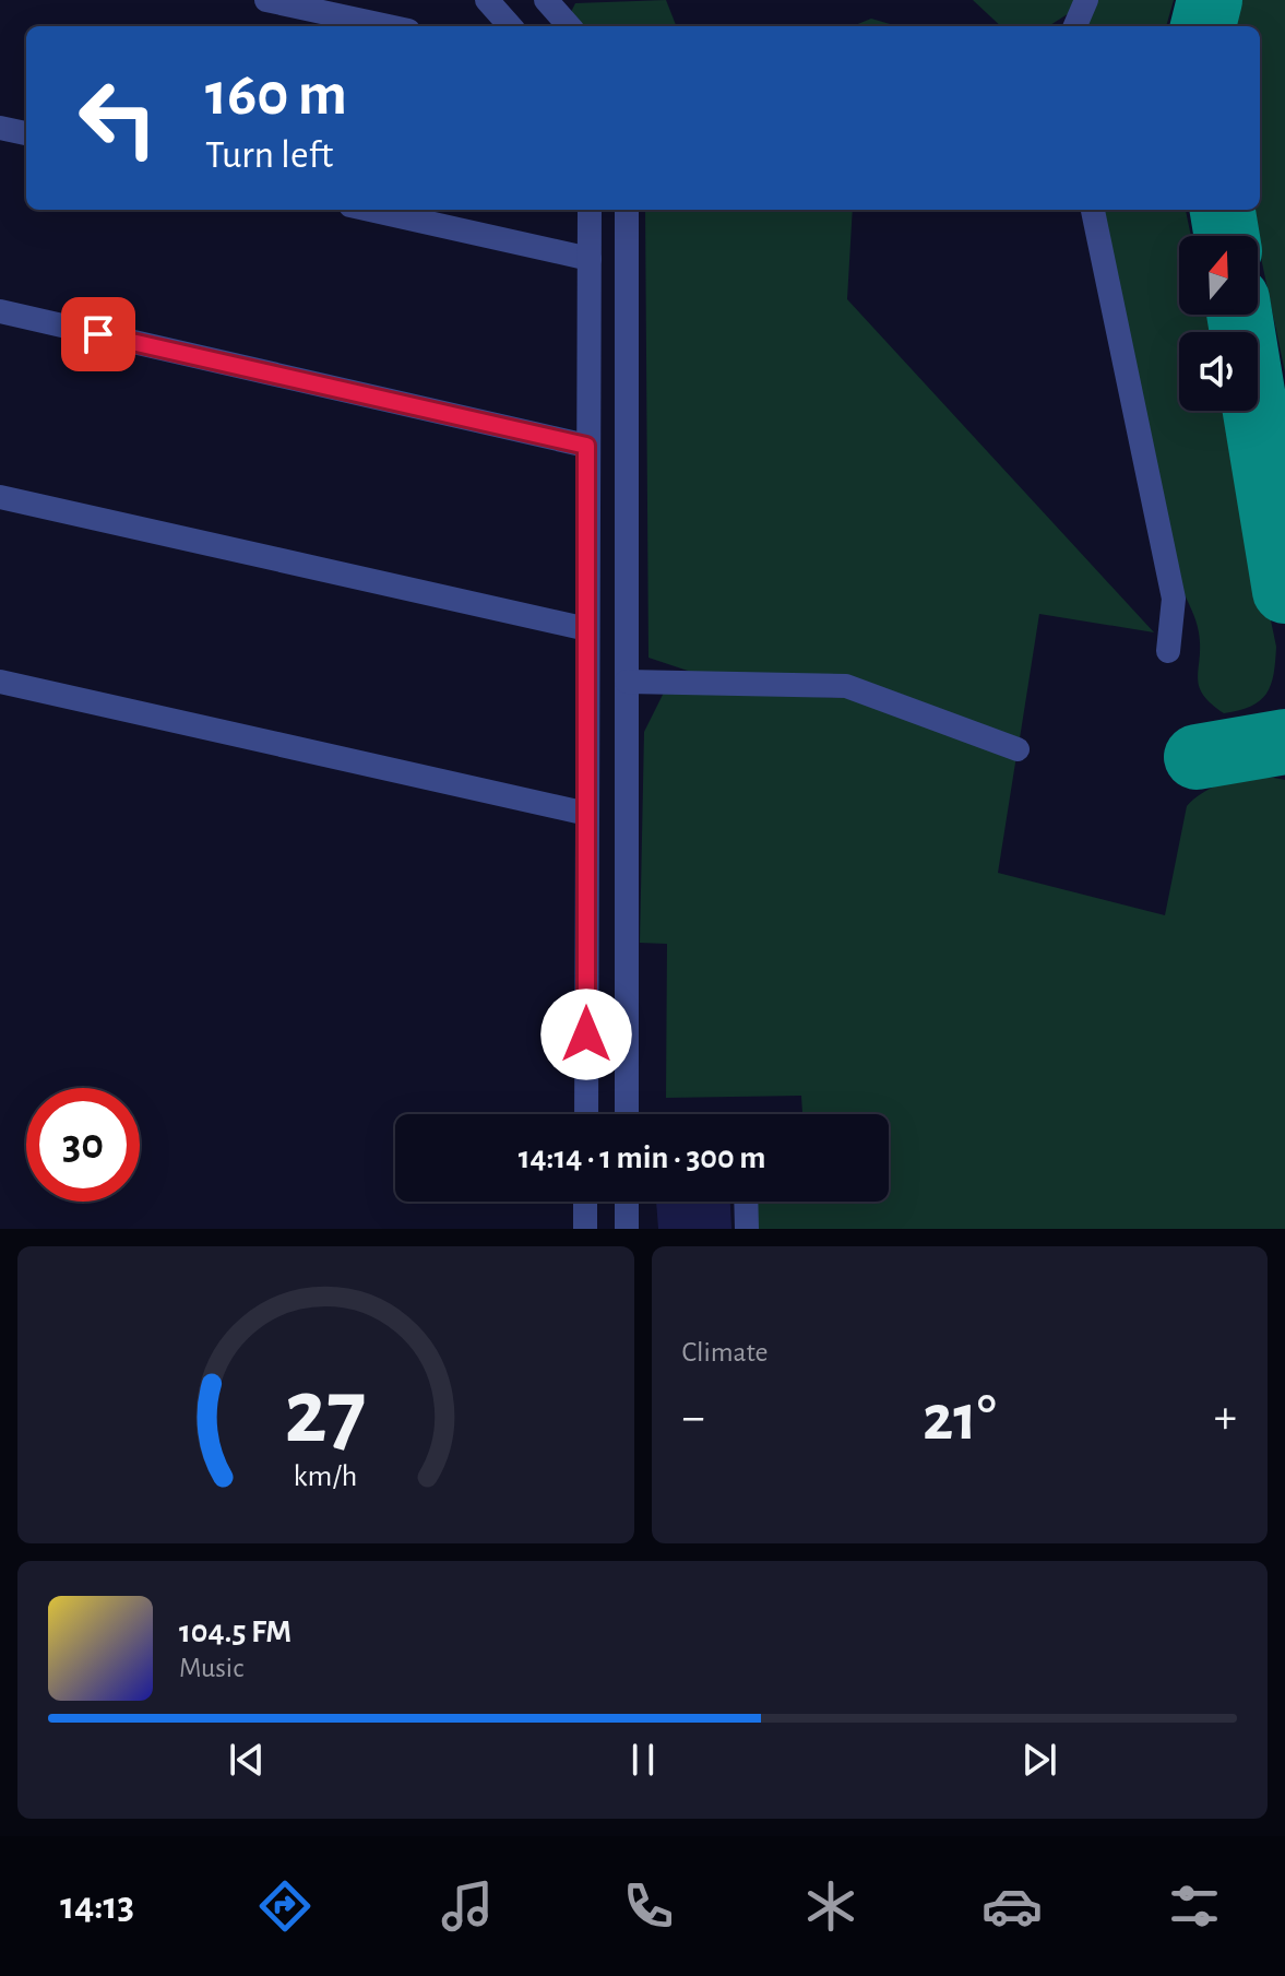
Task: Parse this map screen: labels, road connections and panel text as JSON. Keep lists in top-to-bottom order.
{
  "north": "top",
  "page": {
    "turn": ["160 m", "Turn left"],
    "limit": "30",
    "trip": "14:14 · 1 min · 300 m",
    "tile": "Climate",
    "heat": ["−", "21°", "+"],
    "song": ["104.5 FM", "Music"],
    "tabs": "14:13",
    "gauge": ["27", "km/h"]
  }
}
